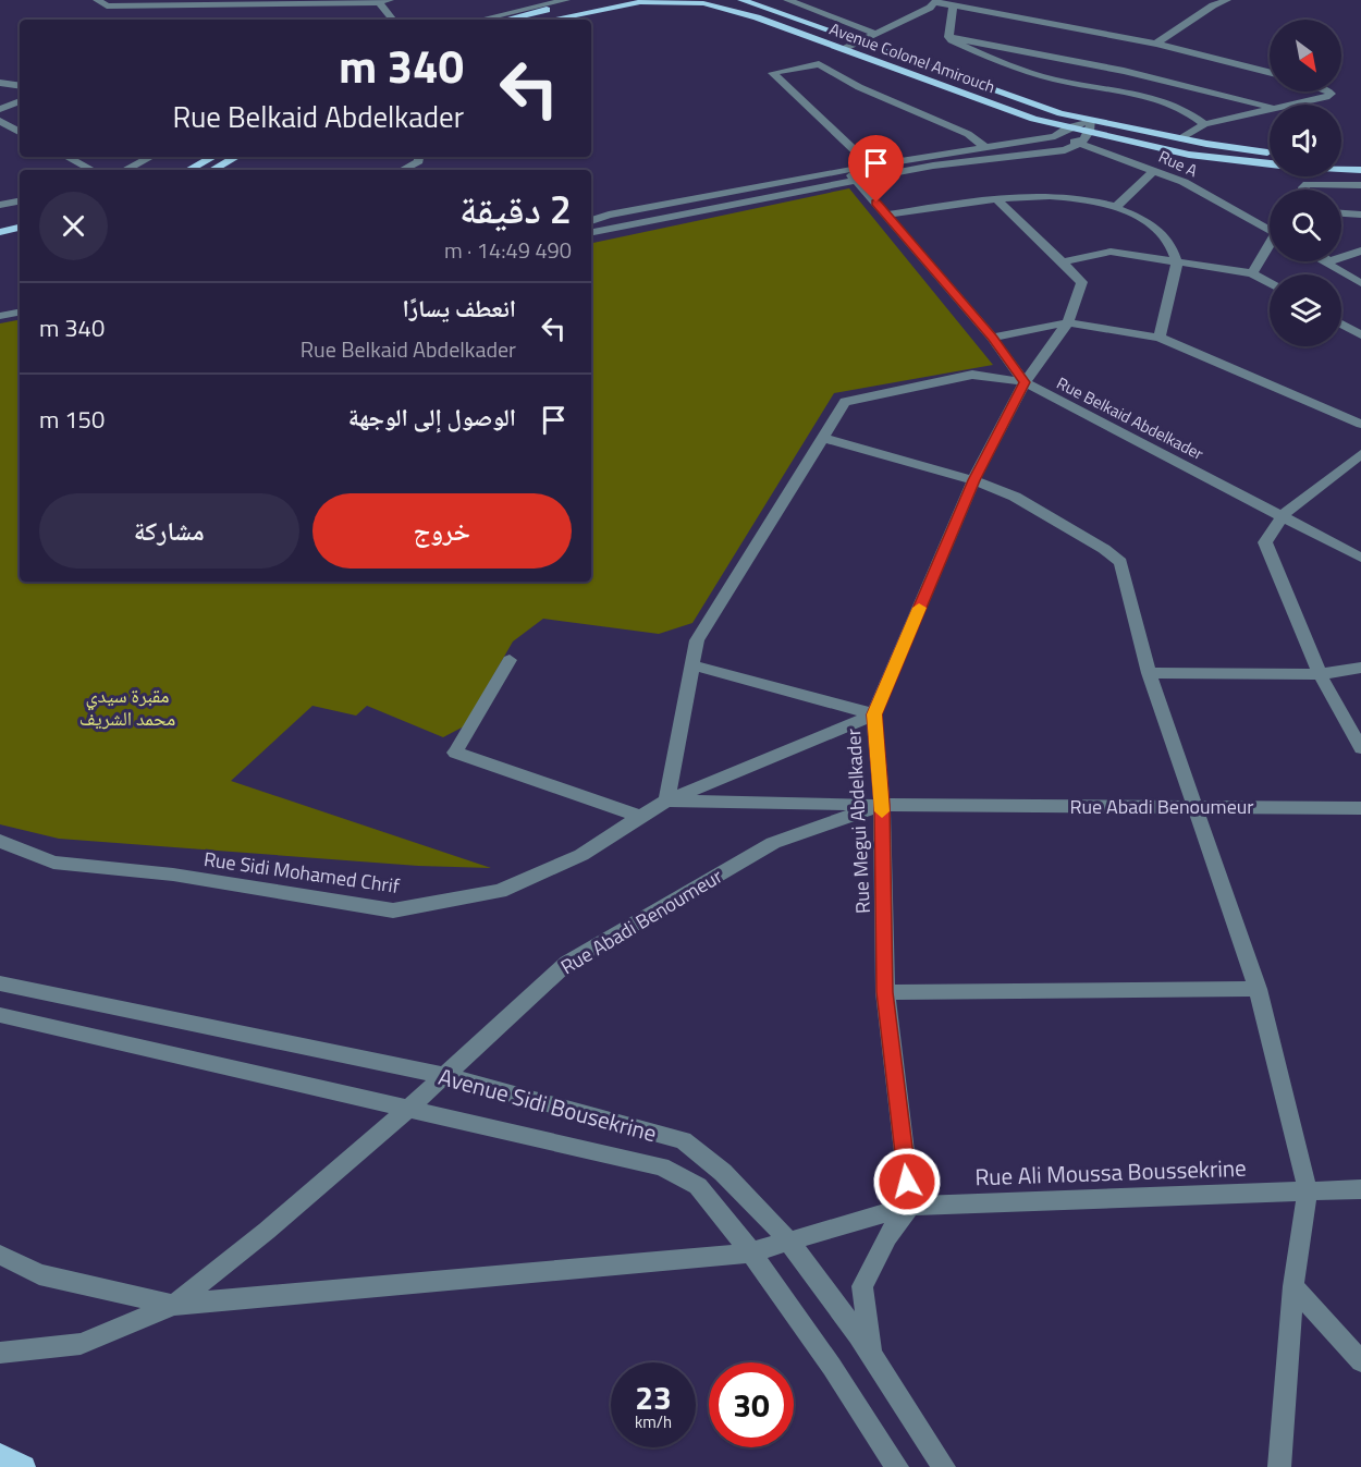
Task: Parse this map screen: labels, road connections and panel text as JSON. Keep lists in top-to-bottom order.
{
  "streets": {
    "main road": ["Avenue Colonel Amirouch"],
    "street": [
      "Rue A",
      "Rue Belkaid Abdelkader",
      "Rue Abadi Benoumeur",
      "Rue Megui Abdelkader",
      "Rue Sidi Mohamed Chrif",
      "Avenue Sidi Bousekrine",
      "Rue Ali Moussa Boussekrine"
    ]
  },
  "crossings": [
    ["Rue Belkaid Abdelkader", "Rue Megui Abdelkader"],
    ["Rue Abadi Benoumeur", "Rue Megui Abdelkader"],
    ["Rue Abadi Benoumeur", "Avenue Sidi Bousekrine"],
    ["Rue Megui Abdelkader", "Rue Sidi Mohamed Chrif"],
    ["Rue Megui Abdelkader", "Rue Ali Moussa Boussekrine"],
    ["Avenue Sidi Bousekrine", "Rue Ali Moussa Boussekrine"]
  ],
  "parks": ["مقبرة سيدي محمد الشريف"],
  "north": "bottom right",
  "page": {
    "turn": ["340 m", "Rue Belkaid Abdelkader"],
    "heading": ["2 دقيقة", "490 m · 14:49"],
    "list": [
      {
        "name": "انعطف يسارًا",
        "note": "Rue Belkaid Abdelkader",
        "value": "340 m"
      },
      {
        "name": "الوصول إلى الوجهة",
        "value": "150 m"
      }
    ],
    "buttons": ["خروج", "مشاركة"],
    "speed": "23 km/h",
    "limit": "30"
  }
}
